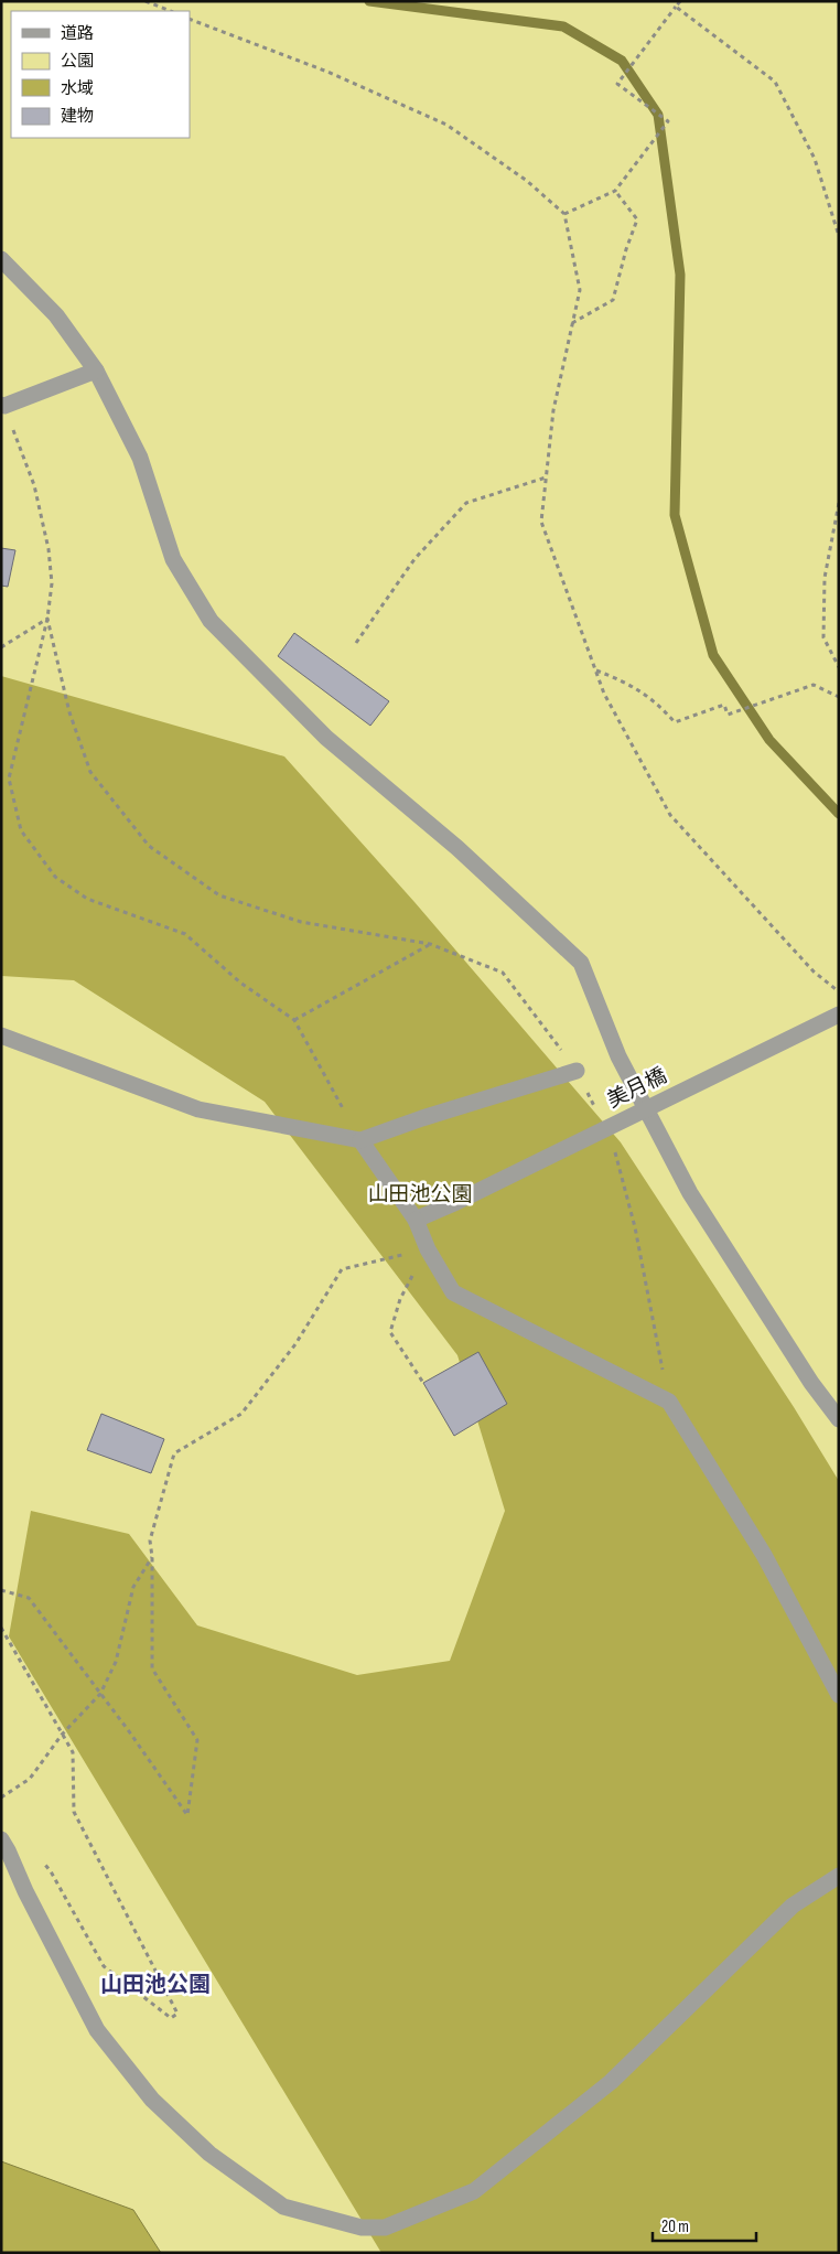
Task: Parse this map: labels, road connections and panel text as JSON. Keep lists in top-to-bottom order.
{
  "streets": {
    "street": ["美月橋"]
  },
  "districts": ["山田池公園"],
  "parks": ["山田池公園"],
  "legend": [
    "道路",
    "公園",
    "水域",
    "建物"
  ],
  "scale_bar": "20 m"
}
